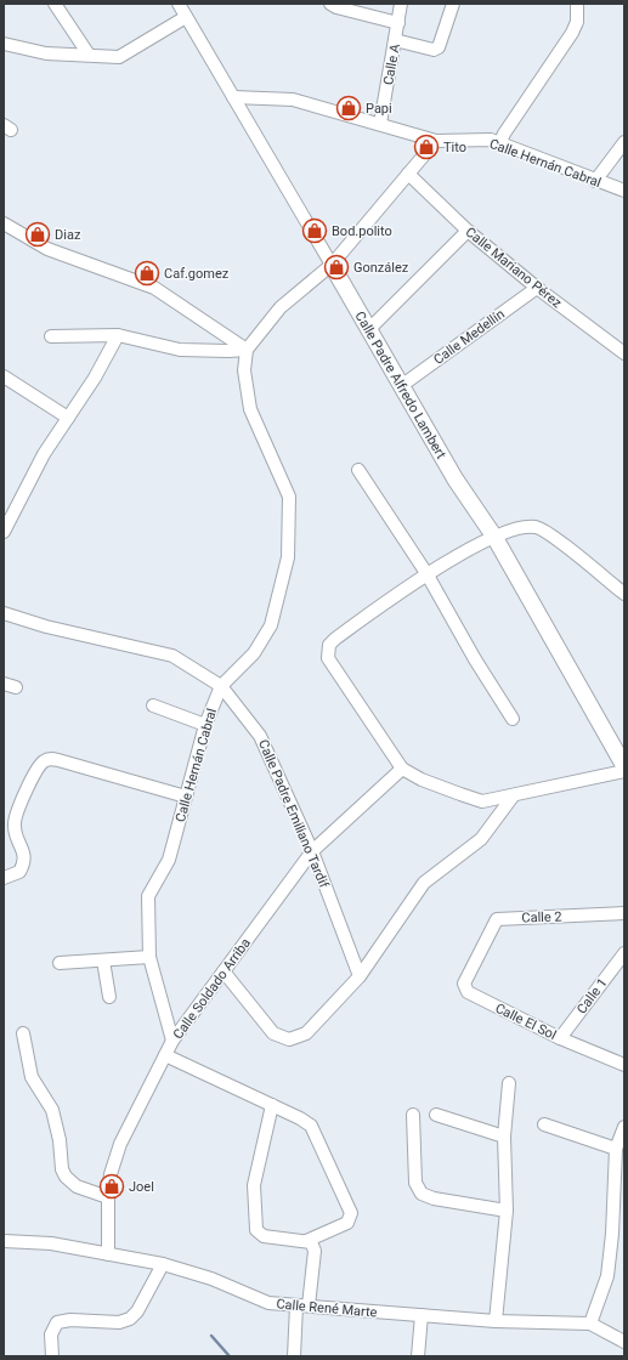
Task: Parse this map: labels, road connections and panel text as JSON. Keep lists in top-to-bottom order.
{
  "streets": {
    "street": [
      "Calle A",
      "Calle Hernán Cabral",
      "Calle Mariano Pérez",
      "Calle Medellín",
      "Calle Padre Alfredo Lambert",
      "Calle Padre Emiliano Tardif",
      "Calle 2",
      "Calle Soldado Arriba",
      "Calle 1",
      "Calle El Sol",
      "Calle René Marte"
    ]
  },
  "crossings": [
    ["Calle A", "Calle Hernán Cabral"],
    ["Calle Hernán Cabral", "Calle Padre Alfredo Lambert"],
    ["Calle Hernán Cabral", "Calle Padre Emiliano Tardif"],
    ["Calle Hernán Cabral", "Calle Soldado Arriba"],
    ["Calle Mariano Pérez", "Calle Medellín"],
    ["Calle Medellín", "Calle Padre Alfredo Lambert"],
    ["Calle Padre Emiliano Tardif", "Calle Soldado Arriba"],
    ["Calle 2", "Calle El Sol"],
    ["Calle Soldado Arriba", "Calle René Marte"],
    ["Calle 1", "Calle El Sol"]
  ],
  "places": {
    "shop": [
      "Papi",
      "Tito",
      "Bod.polito",
      "Diaz",
      "González",
      "Caf.gomez",
      "Joel"
    ]
  }
}
